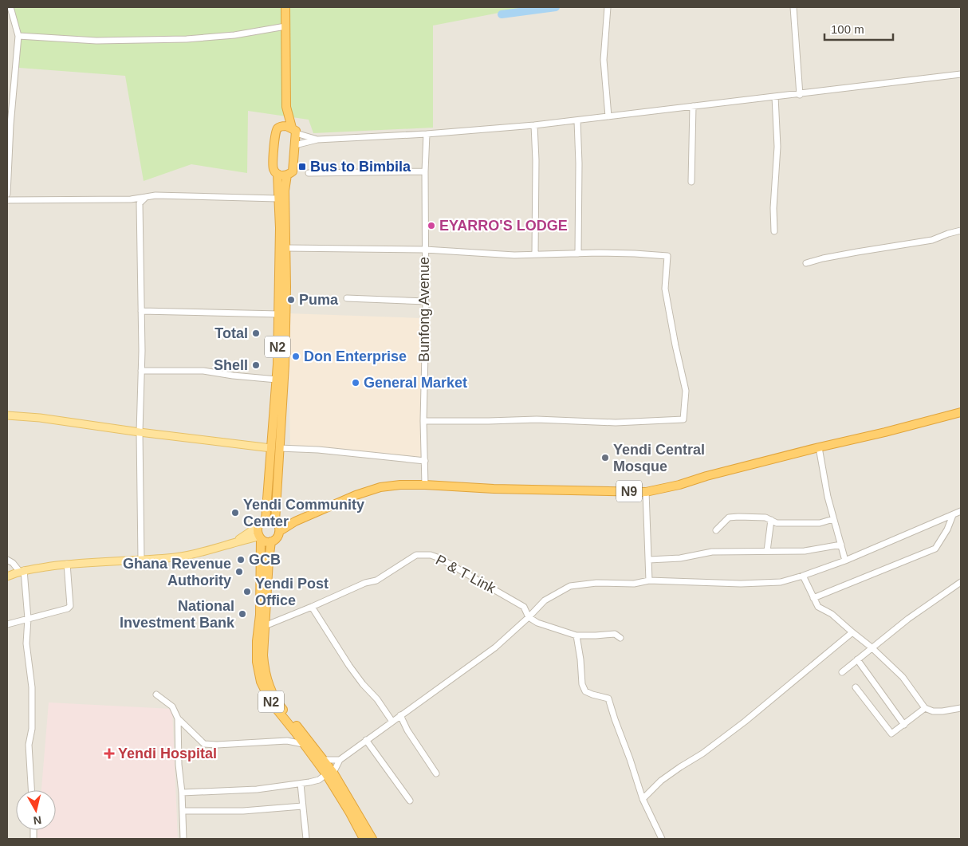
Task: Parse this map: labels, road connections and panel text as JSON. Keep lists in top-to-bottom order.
{
  "streets": {
    "highway": ["N2", "N9"],
    "street": ["Bunfong Avenue", "P & T Link"]
  },
  "crossings": [
    ["Bunfong Avenue", "N9"],
    ["N2", "N9"],
    ["N2", "P & T Link"]
  ],
  "places": {
    "transit": ["Bus to Bimbila"],
    "other": [
      "EYARRO'S LODGE",
      "Puma",
      "Total",
      "Don Enterprise",
      "Shell",
      "General Market",
      "Yendi Central Mosque",
      "Yendi Community Center",
      "GCB",
      "Ghana Revenue Authority",
      "Yendi Post Office",
      "National Investment Bank"
    ],
    "health": ["Yendi Hospital"]
  },
  "scale_bar": "100 m",
  "north": "bottom"
}
